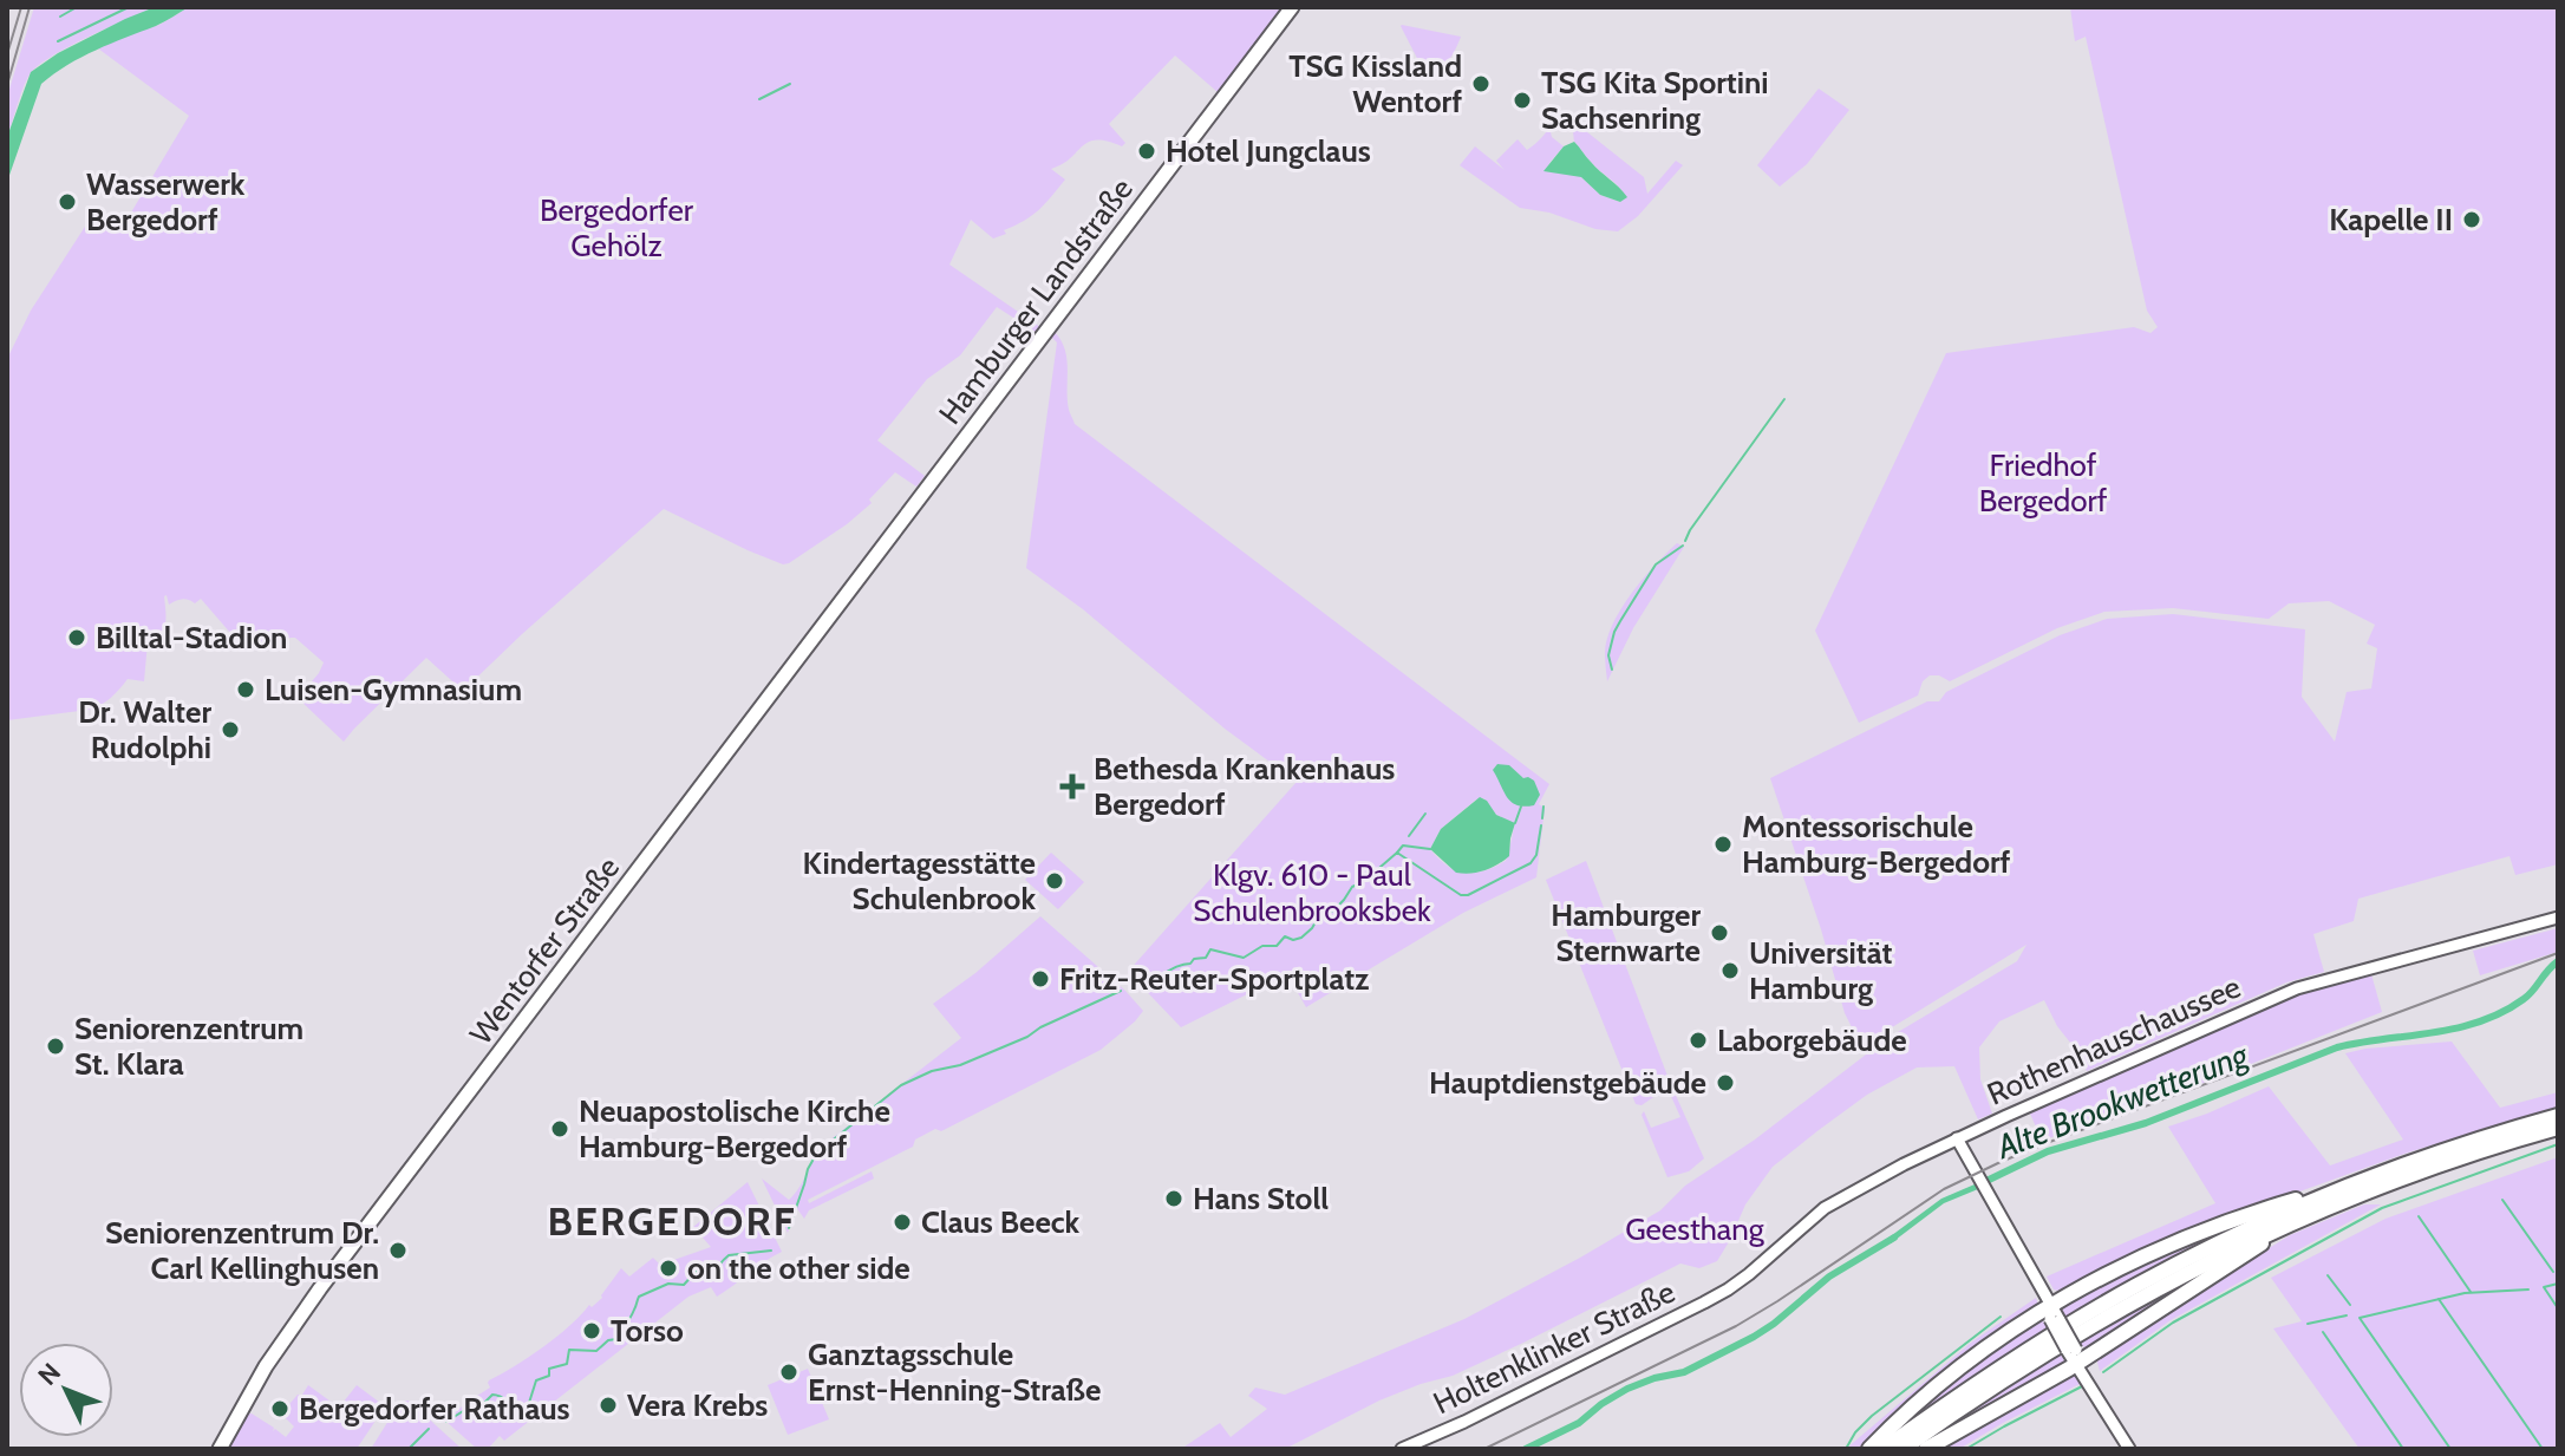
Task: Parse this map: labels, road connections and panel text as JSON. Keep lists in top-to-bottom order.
{
  "streets": {
    "main road": [
      "Hamburger Landstraße",
      "Wentorfer Straße",
      "Rothenhauschaussee",
      "Holtenklinker Straße"
    ]
  },
  "crossings": [
    ["Hamburger Landstraße", "Wentorfer Straße"],
    ["Rothenhauschaussee", "Holtenklinker Straße"]
  ],
  "districts": ["BERGEDORF"],
  "water": ["Alte Brookwetterung"],
  "parks": [
    "Bergedorfer Gehölz",
    "Friedhof Bergedorf",
    "Klgv. 610 - Paul Schulenbrooksbek",
    "Geesthang"
  ],
  "places": {
    "other": [
      "TSG Kissland Wentorf",
      "TSG Kita Sportini Sachsenring",
      "Hotel Jungclaus",
      "Wasserwerk Bergedorf",
      "Kapelle II",
      "Billtal-Stadion",
      "Luisen-Gymnasium",
      "Dr. Walter Rudolphi",
      "Montessorischule Hamburg-Bergedorf",
      "Kindertagesstätte Schulenbrook",
      "Hamburger Sternwarte",
      "Universität Hamburg",
      "Fritz-Reuter-Sportplatz",
      "Laborgebäude",
      "Seniorenzentrum St. Klara",
      "Hauptdienstgebäude",
      "Neuapostolische Kirche Hamburg-Bergedorf",
      "Hans Stoll",
      "Claus Beeck",
      "Seniorenzentrum Dr. Carl Kellinghusen",
      "on the other side",
      "Torso",
      "Ganztagsschule Ernst-Henning-Straße",
      "Vera Krebs",
      "Bergedorfer Rathaus"
    ],
    "health": ["Bethesda Krankenhaus Bergedorf"]
  },
  "north": "top left"
}
